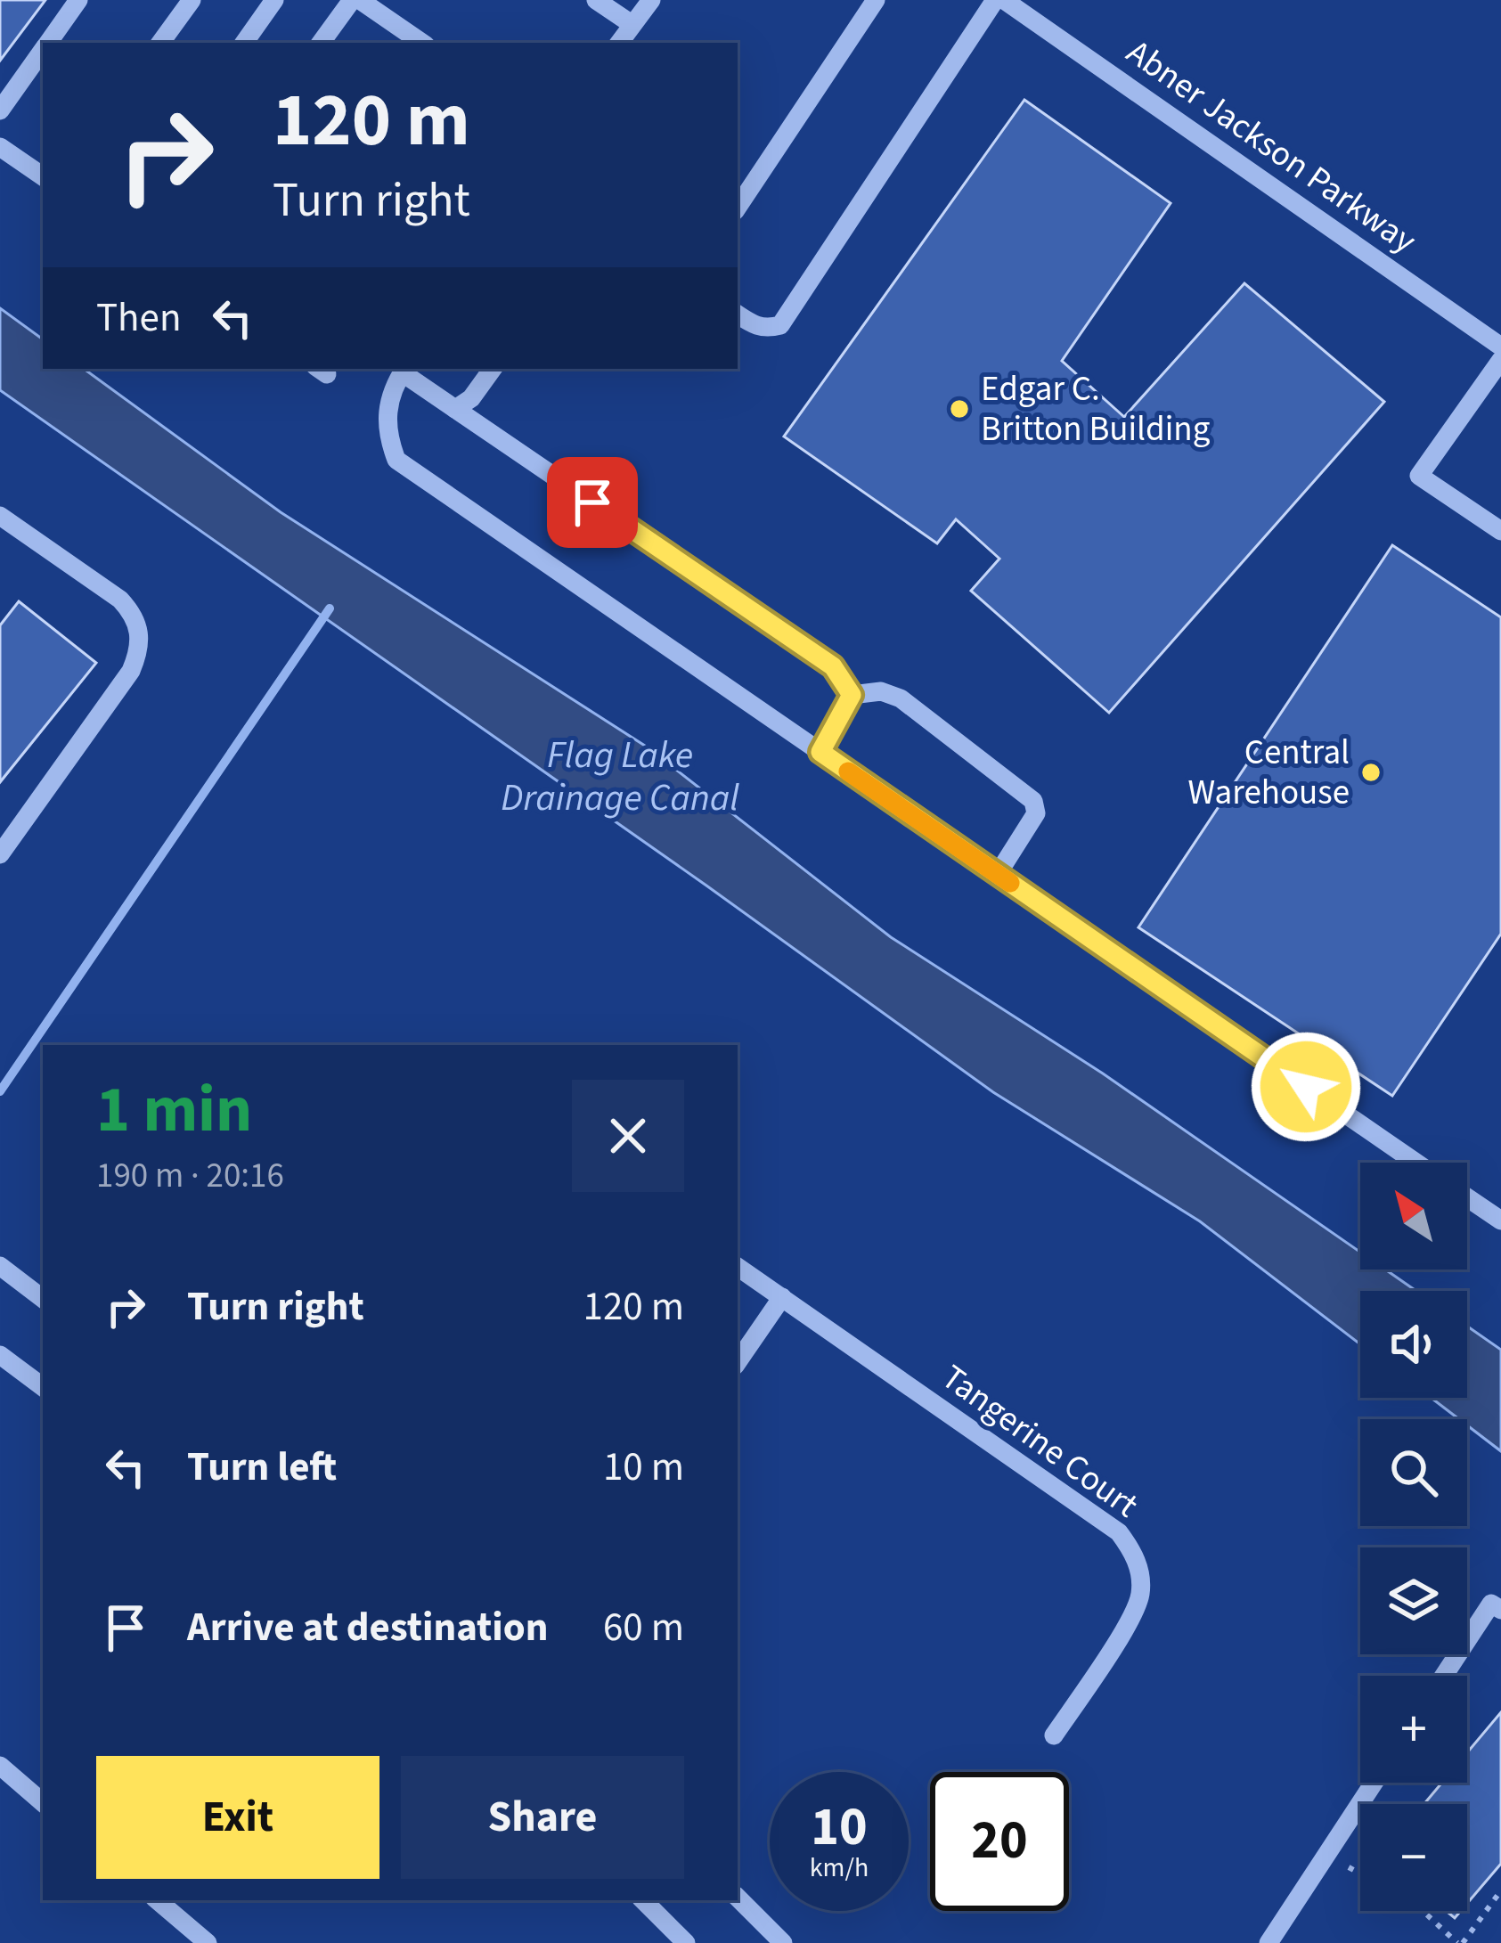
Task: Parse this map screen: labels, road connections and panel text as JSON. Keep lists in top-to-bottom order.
{
  "streets": {
    "street": ["Abner Jackson Parkway", "Tangerine Court"]
  },
  "water": ["Flag Lake Drainage Canal"],
  "places": ["Edgar C. Britton Building", "Central Warehouse"],
  "north": "top left",
  "page": {
    "turn": ["120 m", "Turn right"],
    "then": "Then",
    "heading": ["1 min", "190 m · 20:16"],
    "map_buttons": ["+", "−"],
    "list": [
      {
        "name": "Turn right",
        "value": "120 m"
      },
      {
        "name": "Turn left",
        "value": "10 m"
      },
      {
        "name": "Arrive at destination",
        "value": "60 m"
      }
    ],
    "buttons": ["Exit", "Share"],
    "speed": "10 km/h",
    "limit": "20"
  }
}
